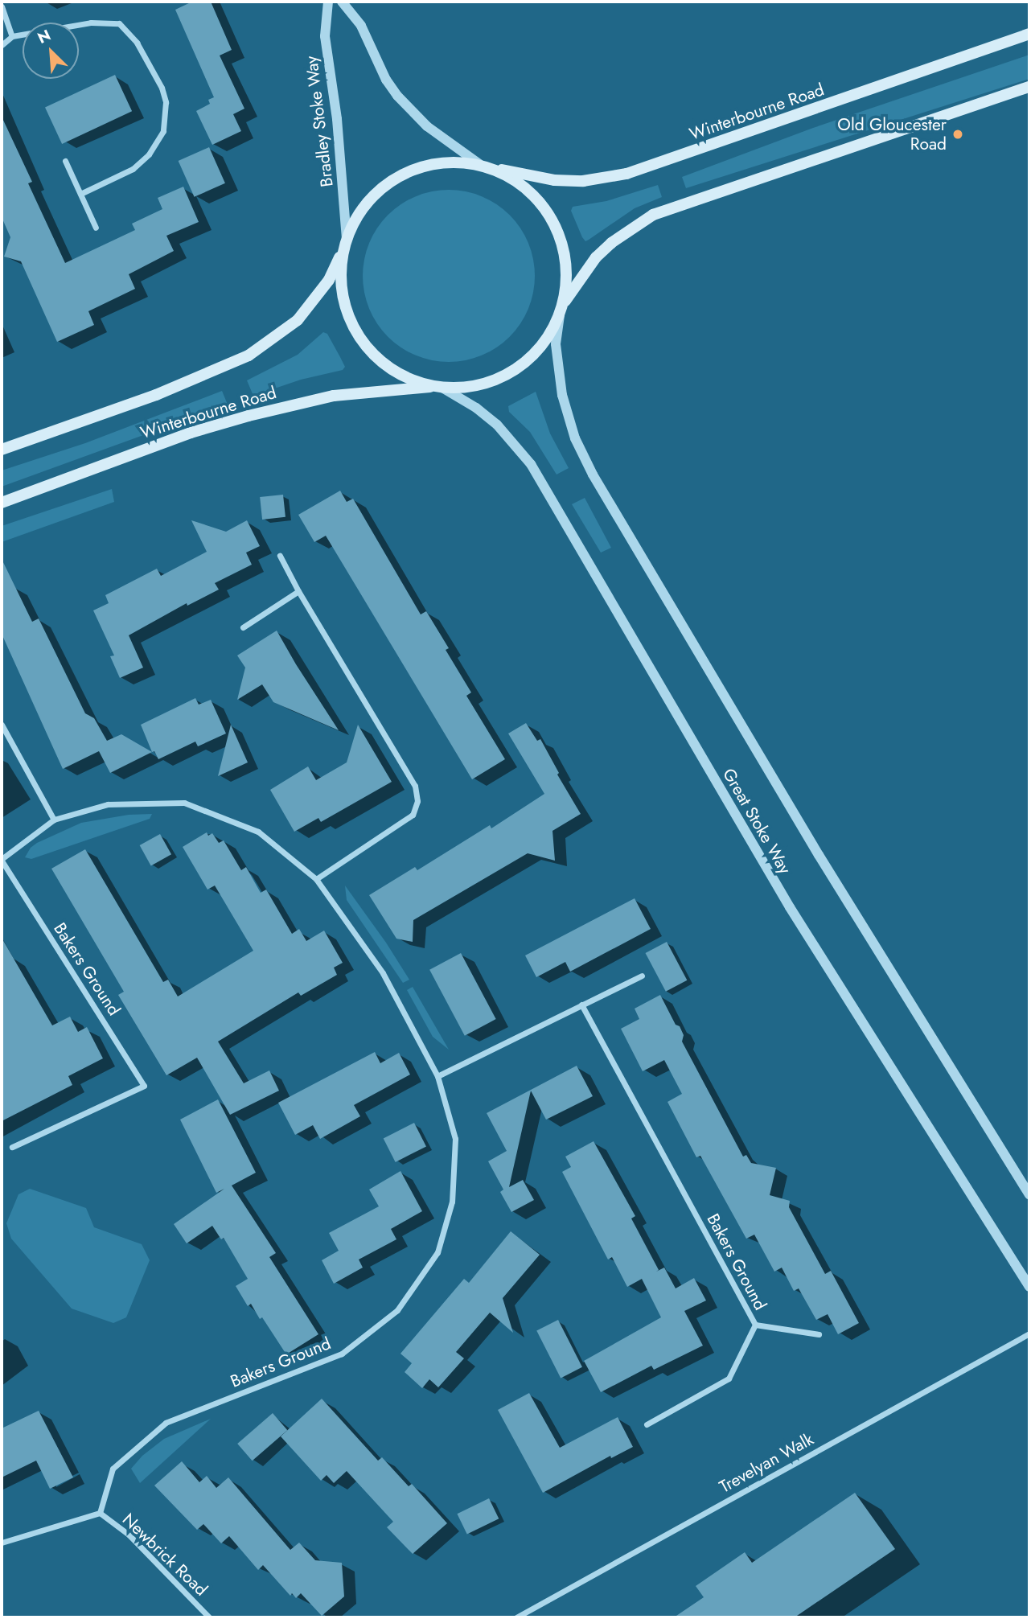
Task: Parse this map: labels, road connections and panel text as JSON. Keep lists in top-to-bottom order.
{
  "streets": {
    "main road": ["Winterbourne Road"],
    "street": [
      "Bradley Stoke Way",
      "Great Stoke Way",
      "Bakers Ground",
      "Trevelyan Walk",
      "Newbrick Road"
    ]
  },
  "crossings": [
    ["Winterbourne Road", "Bradley Stoke Way"],
    ["Winterbourne Road", "Great Stoke Way"],
    ["Bakers Ground", "Newbrick Road"]
  ],
  "places": ["Old Gloucester Road"],
  "north": "top left"
}
